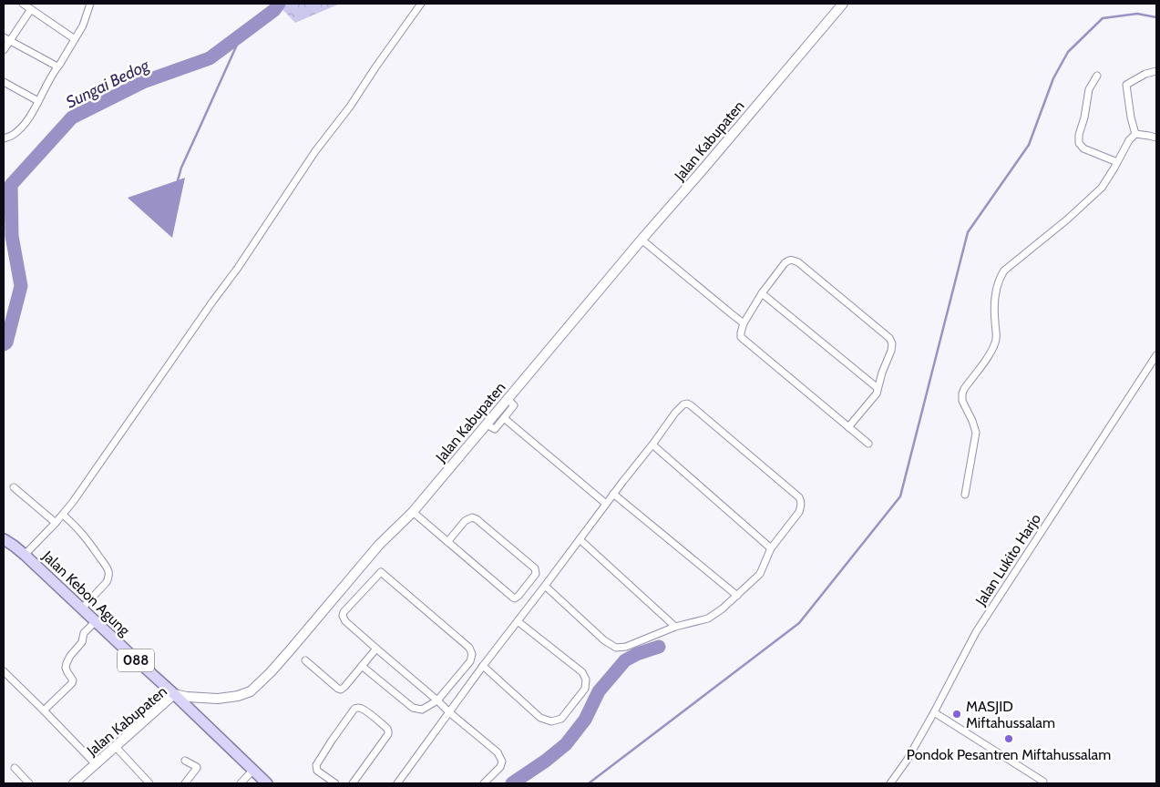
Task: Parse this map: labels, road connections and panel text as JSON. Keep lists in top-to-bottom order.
{
  "streets": {
    "main road": ["Jalan Kabupaten", "Jalan Kebon Agung", "088"],
    "street": ["Jalan Lukito Harjo"]
  },
  "crossings": [
    ["Jalan Kabupaten", "Jalan Kebon Agung"]
  ],
  "water": ["Sungai Bedog"],
  "places": ["MASJID Miftahussalam", "Pondok Pesantren Miftahussalam"]
}
